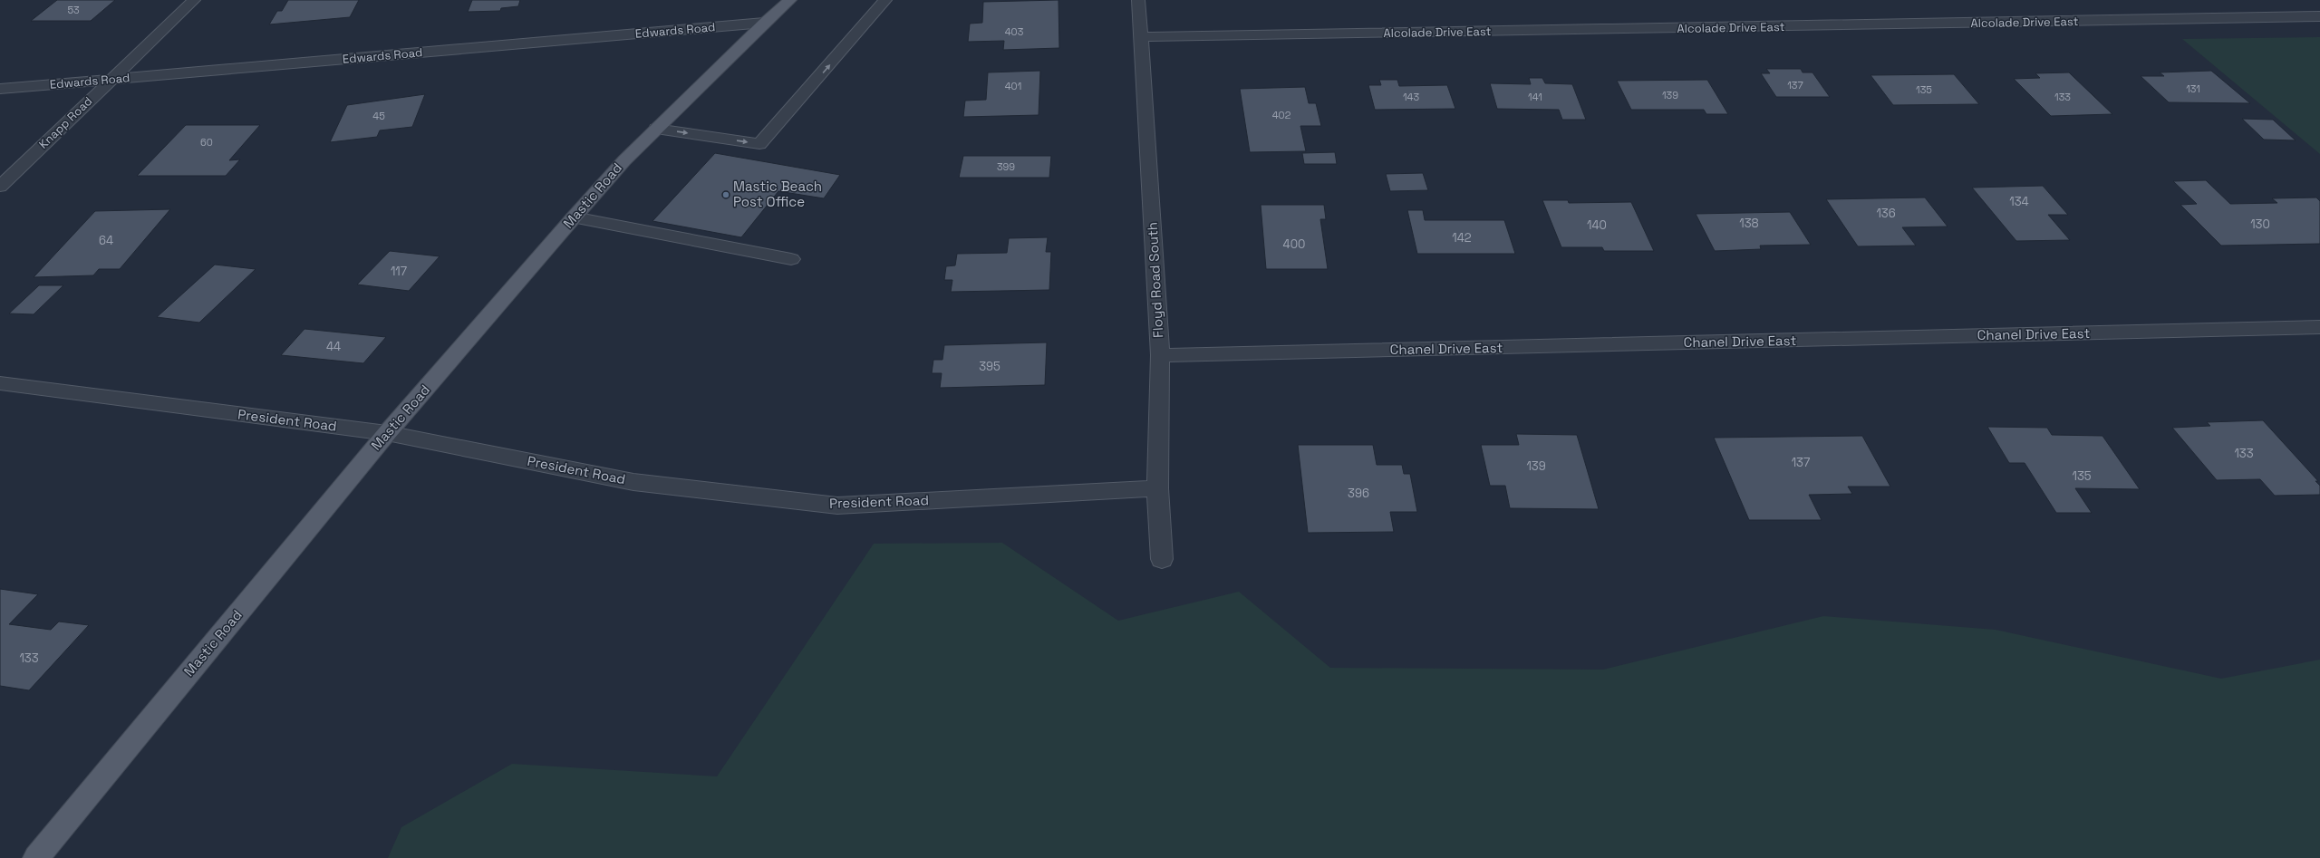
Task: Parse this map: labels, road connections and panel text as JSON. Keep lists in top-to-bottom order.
{
  "streets": {
    "main road": ["Mastic Road"],
    "street": [
      "Alcolade Drive East",
      "Edwards Road",
      "Knapp Road",
      "Floyd Road South",
      "Chanel Drive East",
      "President Road"
    ]
  },
  "crossings": [
    ["Alcolade Drive East", "Floyd Road South"],
    ["Edwards Road", "Knapp Road"],
    ["Edwards Road", "Mastic Road"],
    ["Mastic Road", "President Road"],
    ["Floyd Road South", "Chanel Drive East"],
    ["Floyd Road South", "President Road"]
  ],
  "places": ["Mastic Beach Post Office"],
  "house_numbers": [
    "53",
    "403",
    "137",
    "401",
    "131",
    "135",
    "139",
    "143",
    "141",
    "133",
    "402",
    "45",
    "60",
    "399",
    "134",
    "136",
    "138",
    "130",
    "140",
    "142",
    "64",
    "400",
    "117",
    "44",
    "395",
    "133",
    "137",
    "139",
    "135",
    "396",
    "133"
  ]
}
